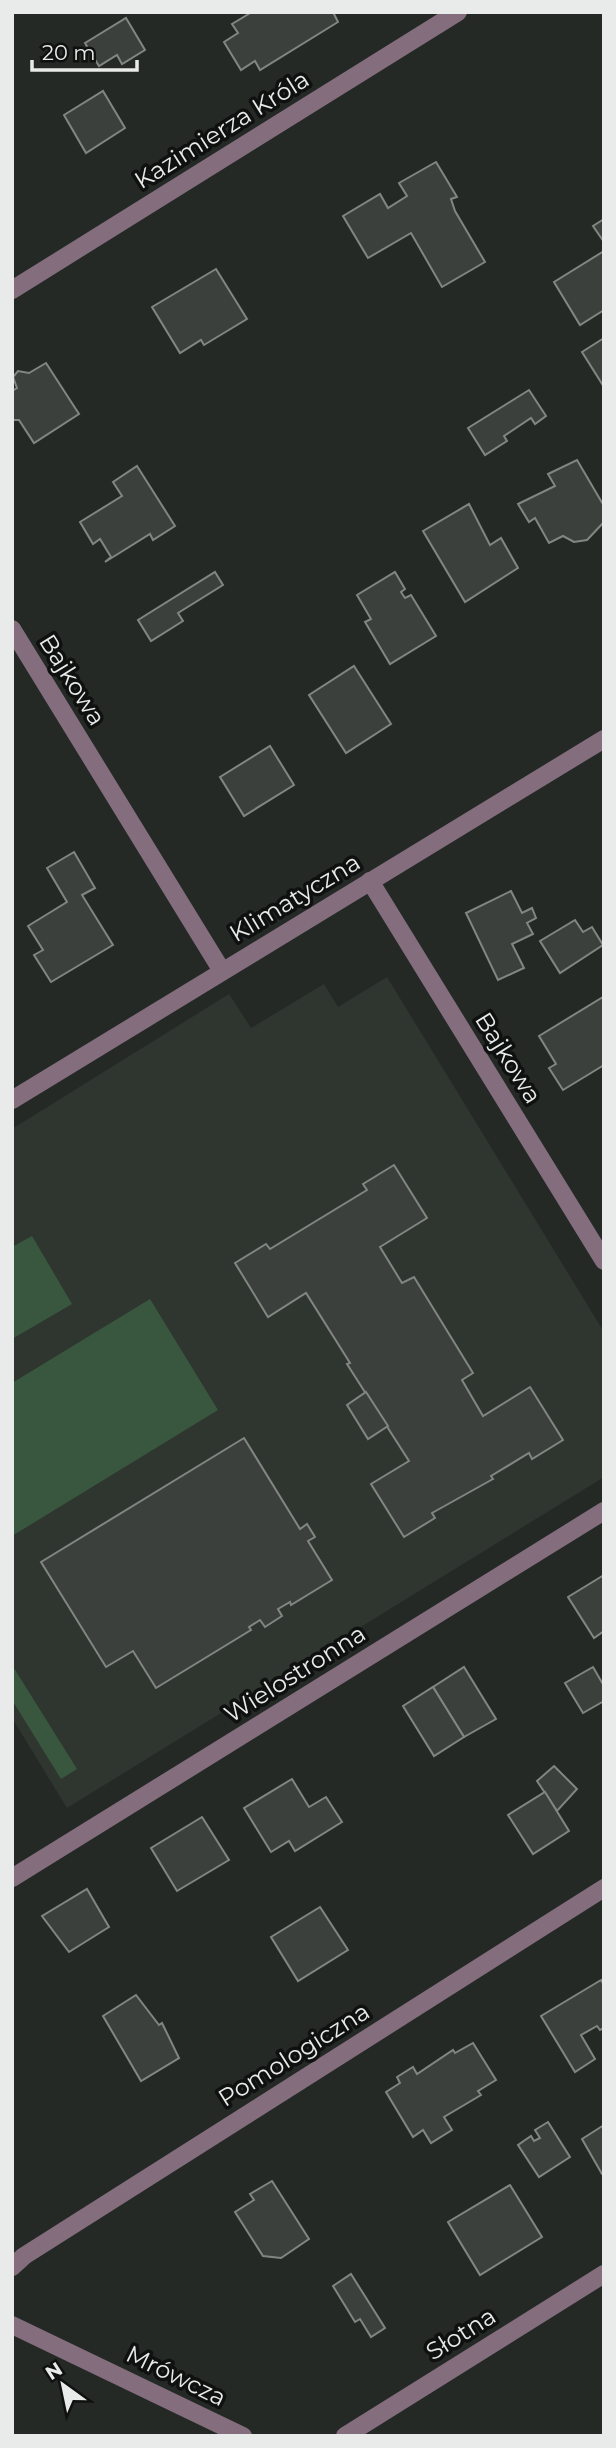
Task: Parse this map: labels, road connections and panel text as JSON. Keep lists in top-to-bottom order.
{
  "streets": {
    "street": [
      "Kazimierza Króla",
      "Bajkowa",
      "Klimatyczna",
      "Wielostronna",
      "Pomologiczna",
      "Słotna",
      "Mrówcza"
    ]
  },
  "crossings": [
    ["Bajkowa", "Klimatyczna"]
  ],
  "scale_bar": "20 m",
  "north": "top left"
}
